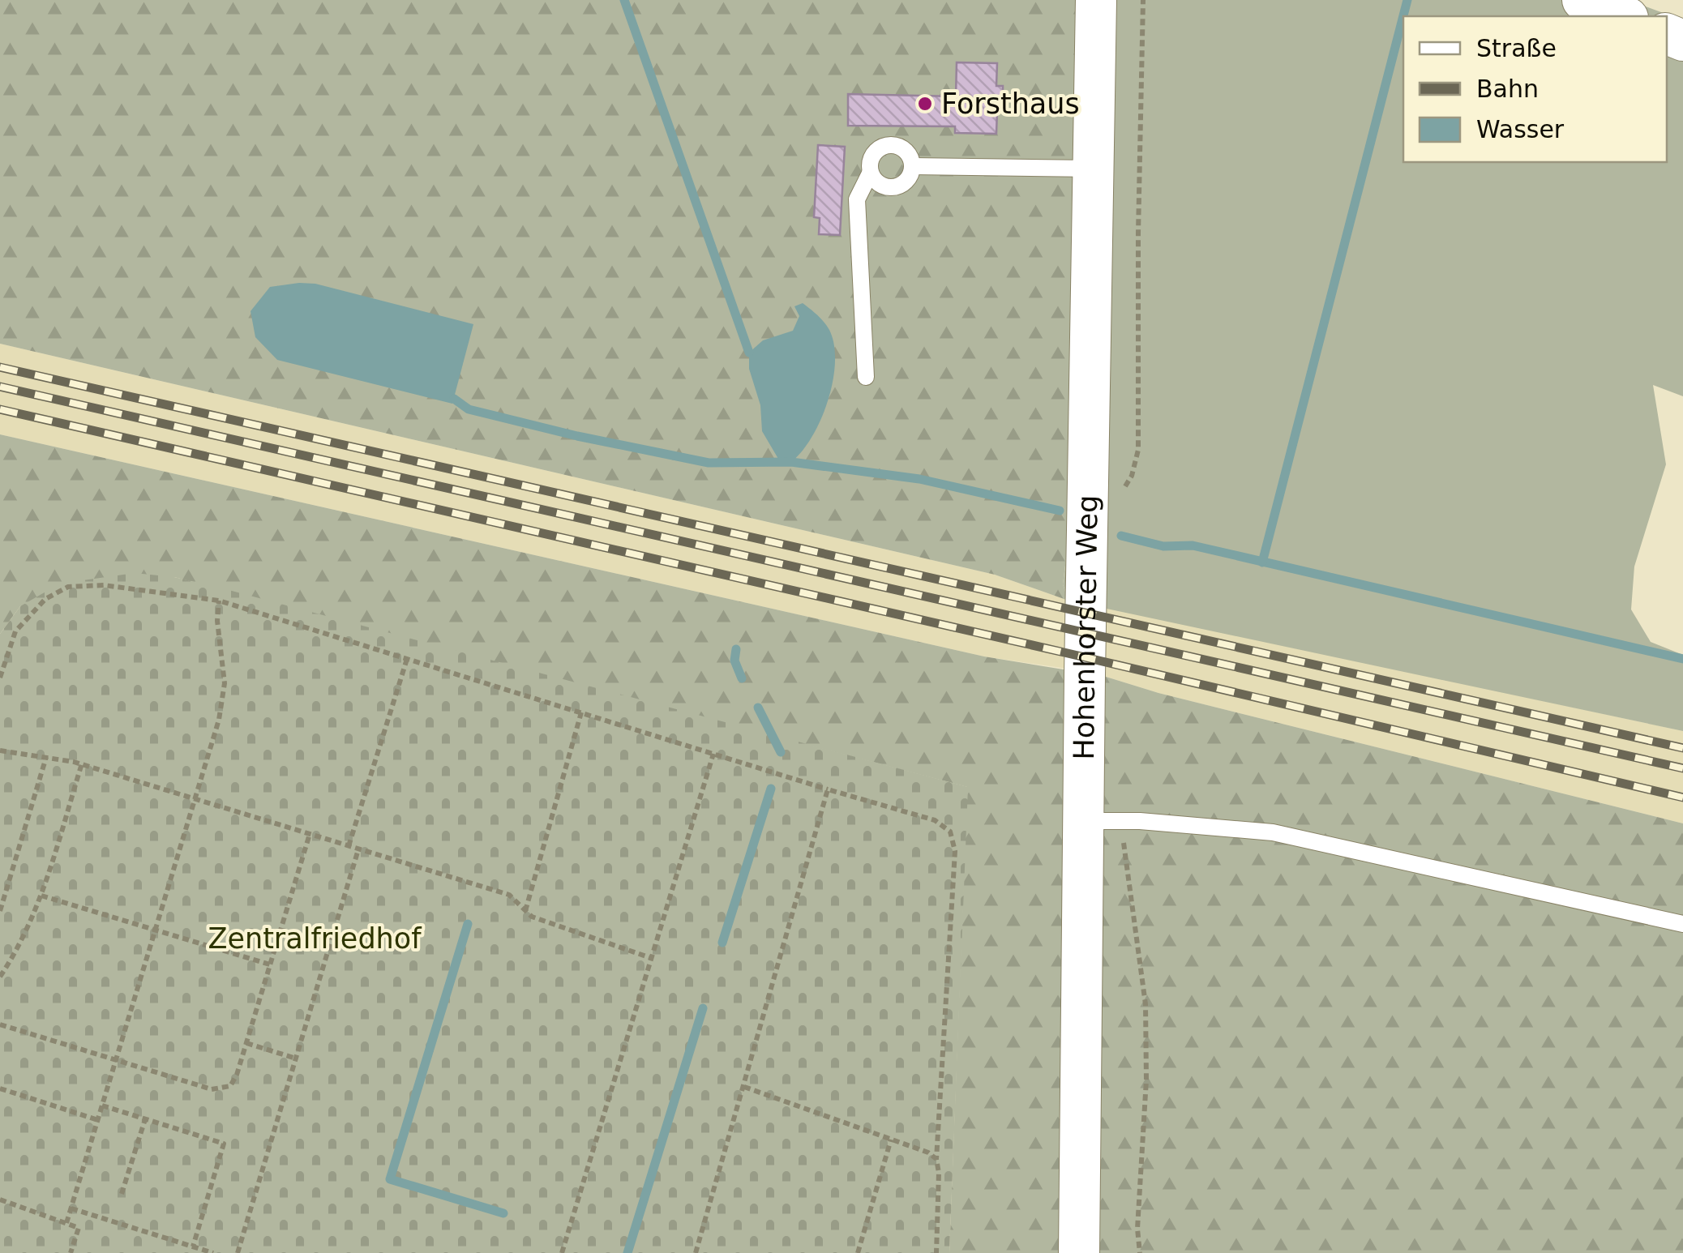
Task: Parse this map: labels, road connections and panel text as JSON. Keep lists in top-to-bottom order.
{
  "streets": {
    "street": ["Hohenhorster Weg"]
  },
  "parks": ["Zentralfriedhof"],
  "places": ["Forsthaus"],
  "legend": ["Straße", "Bahn", "Wasser"]
}
